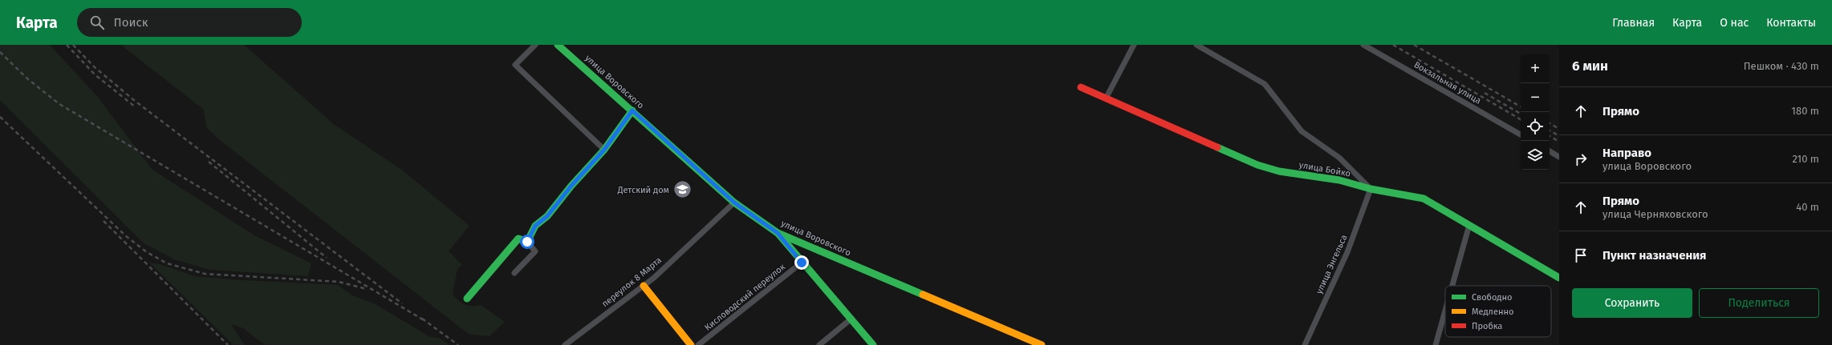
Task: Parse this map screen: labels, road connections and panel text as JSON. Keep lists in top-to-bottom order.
{
  "streets": {
    "street": [
      "улица Воровского",
      "Вокзальная улица",
      "улица Бойко",
      "улица Энгельса",
      "переулок 8 Марта",
      "Кисловодский переулок"
    ]
  },
  "crossings": [
    ["улица Воровского", "переулок 8 Марта"],
    ["улица Бойко", "улица Энгельса"]
  ],
  "places": {
    "school or university": ["Детский дом"]
  },
  "legend": ["Свободно", "Медленно", "Пробка"],
  "page": {
    "header": "Карта",
    "search": "Поиск",
    "nav": [
      "Главная",
      "Карта",
      "О нас",
      "Контакты"
    ],
    "heading": ["6 мин", "Пешком · 430 m"],
    "map_buttons": ["+", "−"],
    "list": [
      ["Прямо", "180 m"],
      ["Направо", "улица Воровского", "210 m"],
      ["Прямо", "улица Черняховского", "40 m"],
      "Пункт назначения"
    ],
    "buttons": ["Сохранить", "Поделиться"]
  }
}
